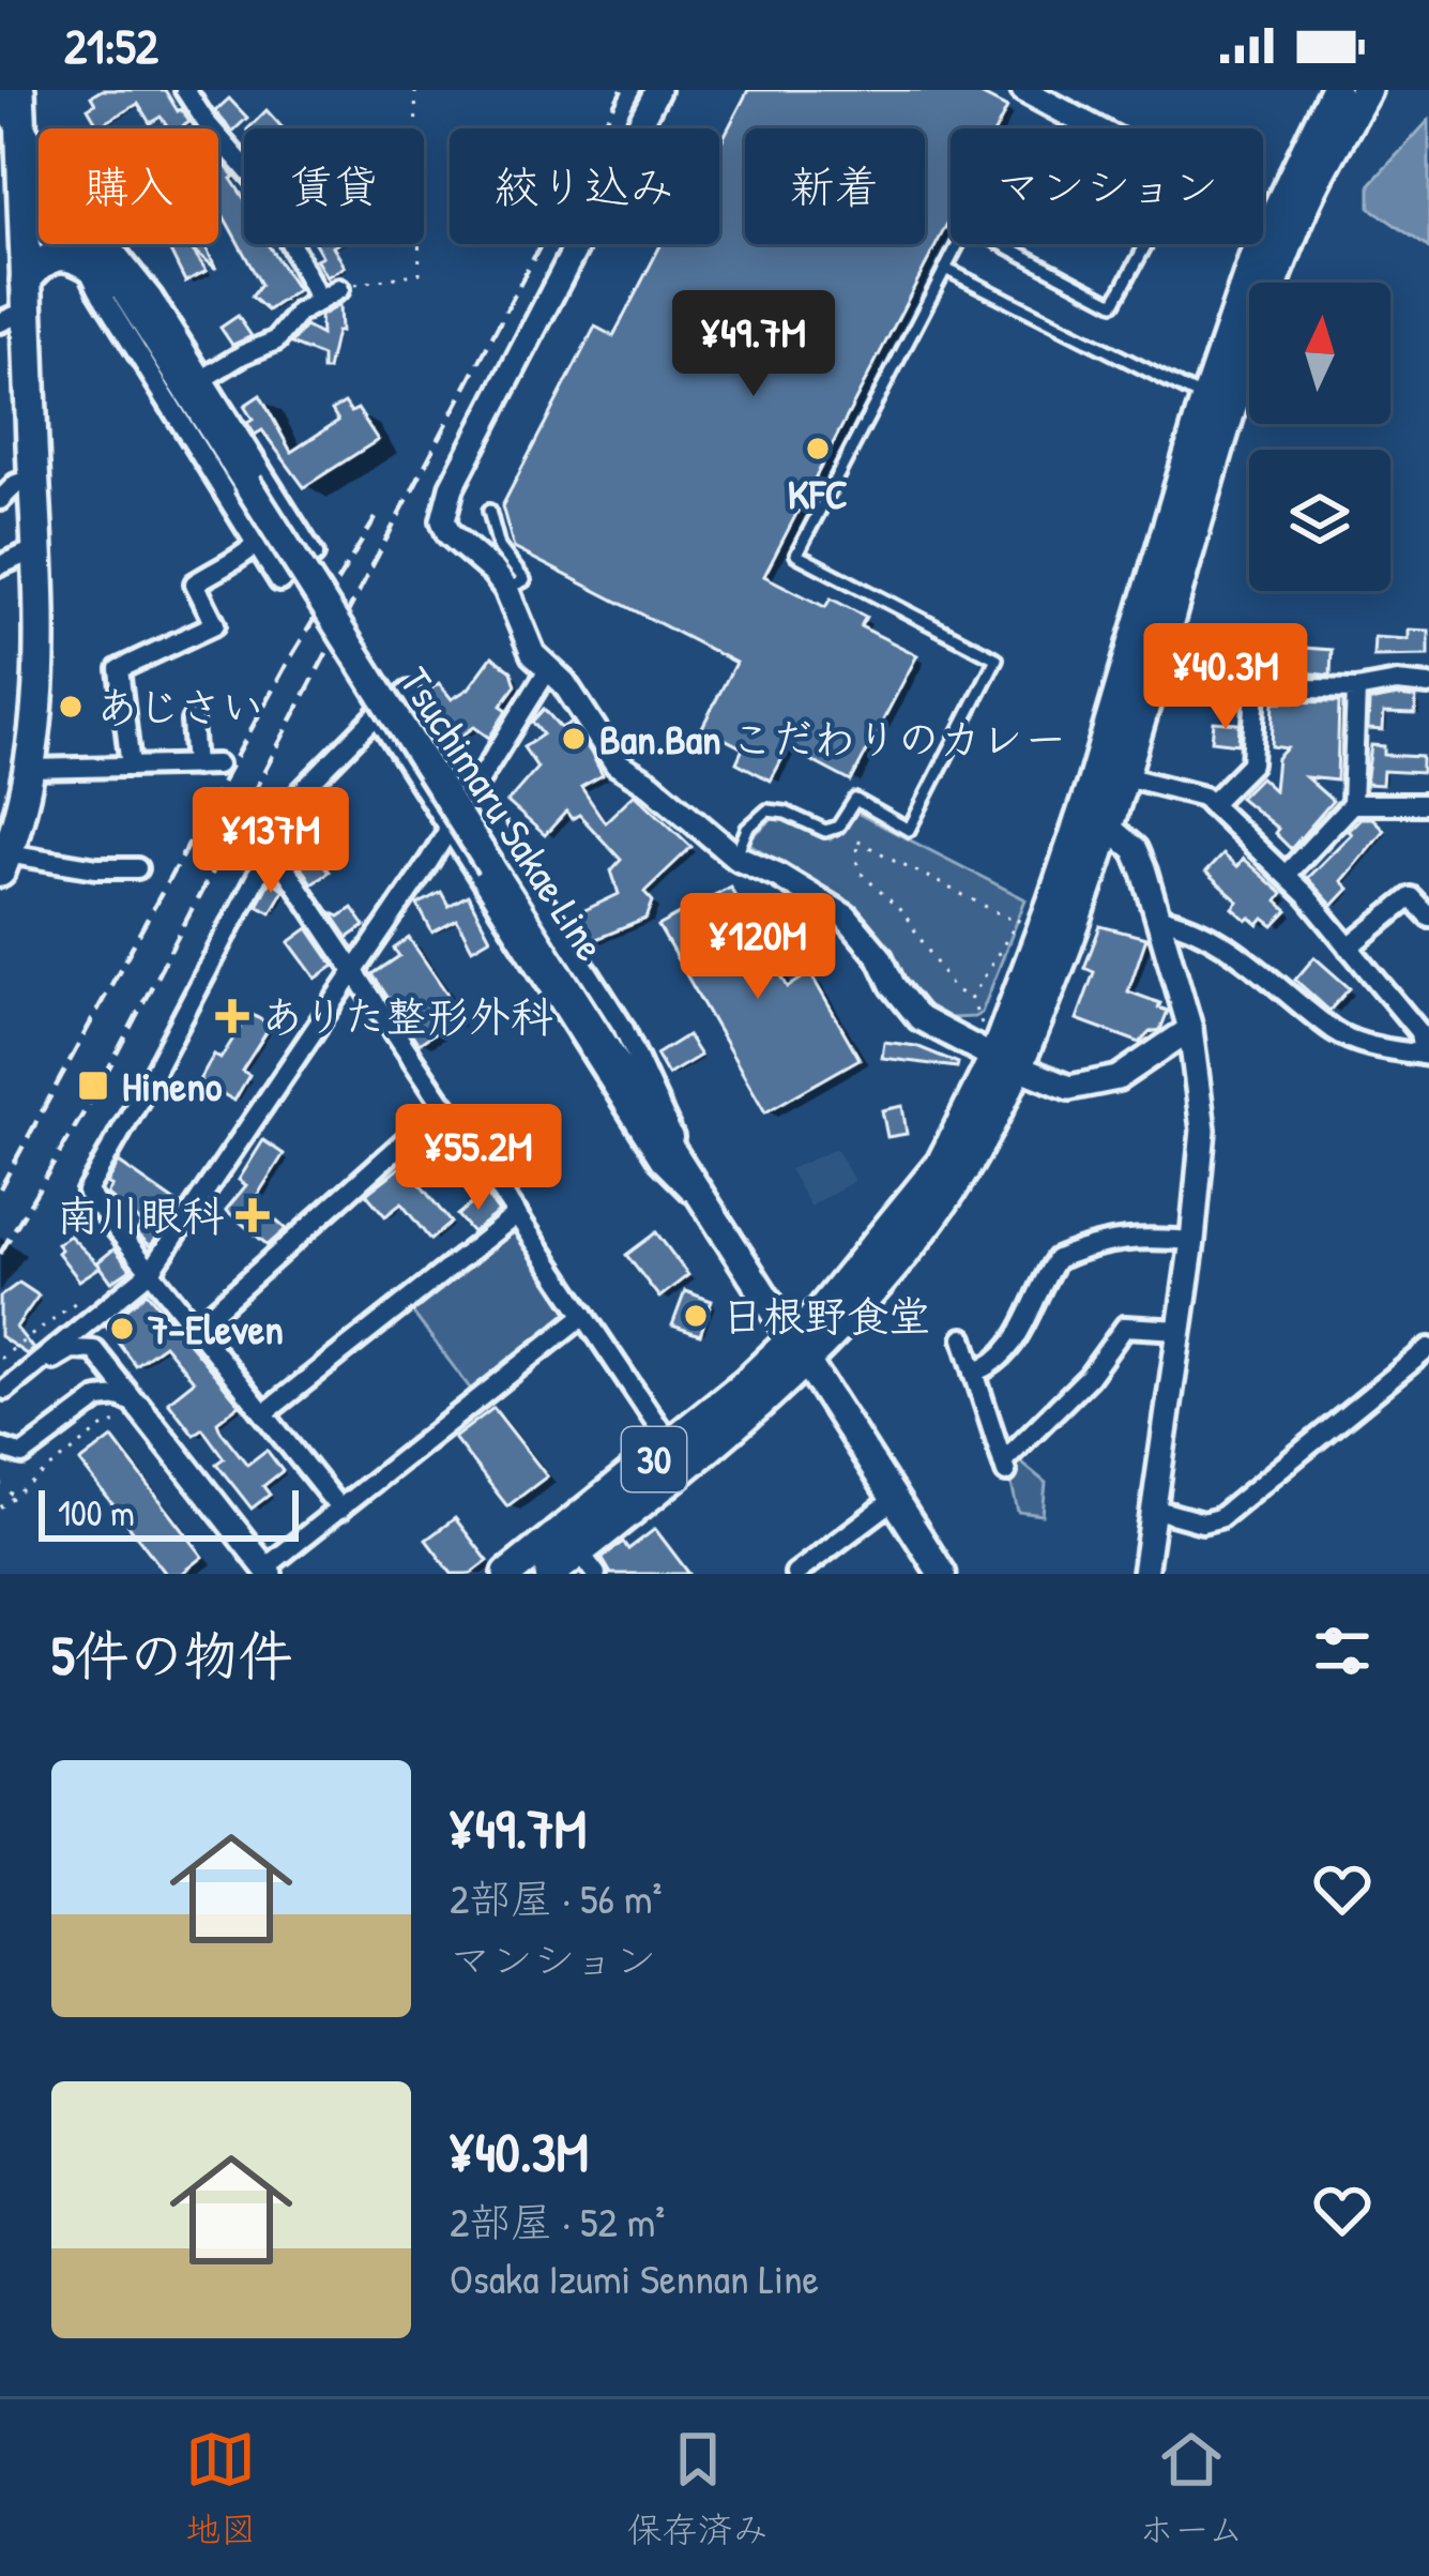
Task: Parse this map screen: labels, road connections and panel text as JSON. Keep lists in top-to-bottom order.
{
  "streets": {
    "main road": ["Tsuchimaru Sakae Line", "30"]
  },
  "crossings": [
    ["Tsuchimaru Sakae Line", "30"]
  ],
  "places": {
    "other": [
      "KFC",
      "あじさい",
      "Ban.Ban こだわりのカレー",
      "日根野食堂",
      "7-Eleven"
    ],
    "health": ["ありた整形外科", "南川眼科"],
    "transit": ["Hineno"]
  },
  "scale_bar": "100 m",
  "north": "top",
  "page": {
    "status": "21:52",
    "chip": [
      "購入",
      "賃貸",
      "絞り込み",
      "新着",
      "マンション"
    ],
    "price": [
      "¥49.7M",
      "¥40.3M",
      "¥137M",
      "¥120M",
      "¥55.2M"
    ],
    "scale": "100 m",
    "heading": "5件の物件",
    "list": [
      {
        "name": "¥49.7M",
        "note": "2部屋 · 56 m² · マンション"
      },
      {
        "name": "¥40.3M",
        "note": "2部屋 · 52 m² · Osaka Izumi Sennan Line"
      }
    ],
    "tabs": ["地図", "保存済み", "ホーム"]
  }
}
